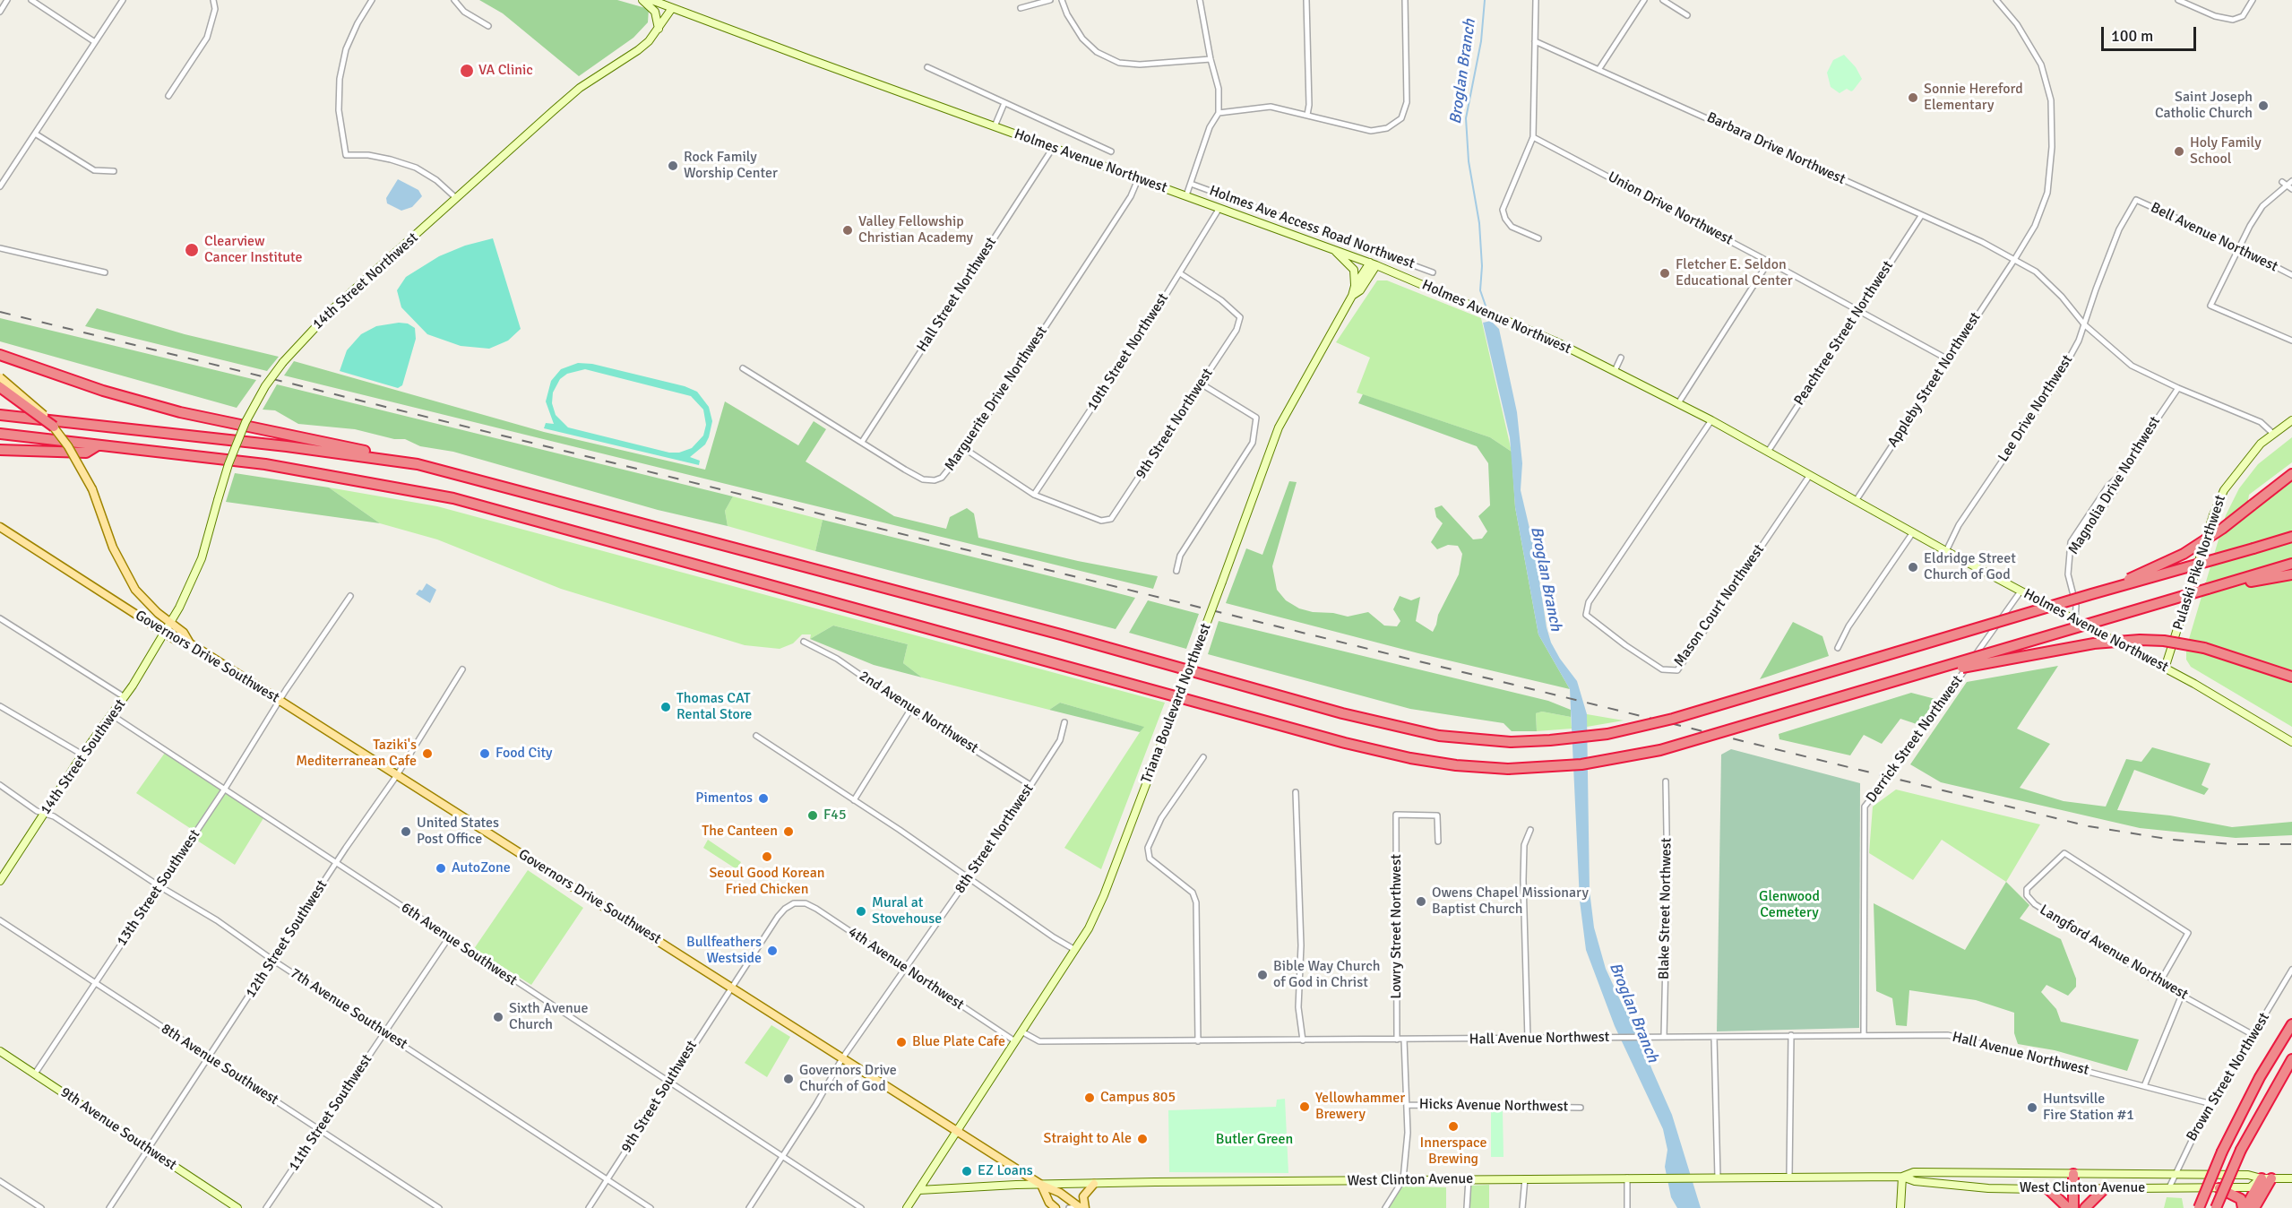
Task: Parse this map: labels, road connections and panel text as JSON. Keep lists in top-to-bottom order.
{
  "streets": {
    "main road": ["Governors Drive Southwest"],
    "street": [
      "Barbara Drive Northwest",
      "Holmes Avenue Northwest",
      "Union Drive Northwest",
      "Holmes Ave Access Road Northwest",
      "Bell Avenue Northwest",
      "14th Street Northwest",
      "Hall Street Northwest",
      "Peachtree Street Northwest",
      "10th Street Northwest",
      "Appleby Street Northwest",
      "Marguerite Drive Northwest",
      "Lee Drive Northwest",
      "9th Street Northwest",
      "Magnolia Drive Northwest",
      "Pulaski Pike Northwest",
      "Mason Court Northwest",
      "Triana Boulevard Northwest",
      "2nd Avenue Northwest",
      "Derrick Street Northwest",
      "14th Street Southwest",
      "8th Street Northwest",
      "13th Street Southwest",
      "Blake Street Northwest",
      "Lowry Street Northwest",
      "12th Street Southwest",
      "6th Avenue Southwest",
      "Langford Avenue Northwest",
      "4th Avenue Northwest",
      "7th Avenue Southwest",
      "Hall Avenue Northwest",
      "8th Avenue Southwest",
      "Brown Street Northwest",
      "9th Street Southwest",
      "Hicks Avenue Northwest",
      "11th Street Southwest",
      "9th Avenue Southwest",
      "West Clinton Avenue"
    ]
  },
  "crossings": [
    ["Barbara Drive Northwest", "Peachtree Street Northwest"],
    ["Barbara Drive Northwest", "Appleby Street Northwest"],
    ["Barbara Drive Northwest", "Lee Drive Northwest"],
    ["Barbara Drive Northwest", "Magnolia Drive Northwest"],
    ["Barbara Drive Northwest", "Pulaski Pike Northwest"],
    ["Holmes Avenue Northwest", "14th Street Northwest"],
    ["Holmes Avenue Northwest", "Hall Street Northwest"],
    ["Holmes Avenue Northwest", "Peachtree Street Northwest"],
    ["Holmes Avenue Northwest", "10th Street Northwest"],
    ["Holmes Avenue Northwest", "Appleby Street Northwest"],
    ["Holmes Avenue Northwest", "Marguerite Drive Northwest"],
    ["Holmes Avenue Northwest", "Lee Drive Northwest"],
    ["Holmes Avenue Northwest", "Magnolia Drive Northwest"],
    ["Holmes Avenue Northwest", "Pulaski Pike Northwest"],
    ["Holmes Avenue Northwest", "Mason Court Northwest"],
    ["Holmes Avenue Northwest", "Triana Boulevard Northwest"],
    ["Holmes Avenue Northwest", "Derrick Street Northwest"],
    ["Union Drive Northwest", "Peachtree Street Northwest"],
    ["Union Drive Northwest", "Appleby Street Northwest"],
    ["Bell Avenue Northwest", "Lee Drive Northwest"],
    ["14th Street Northwest", "Governors Drive Southwest"],
    ["14th Street Northwest", "14th Street Southwest"],
    ["Hall Street Northwest", "Marguerite Drive Northwest"],
    ["10th Street Northwest", "9th Street Northwest"],
    ["Governors Drive Southwest", "Triana Boulevard Northwest"],
    ["Governors Drive Southwest", "14th Street Southwest"],
    ["Governors Drive Southwest", "8th Street Northwest"],
    ["Governors Drive Southwest", "13th Street Southwest"],
    ["Governors Drive Southwest", "12th Street Southwest"],
    ["Governors Drive Southwest", "4th Avenue Northwest"],
    ["Governors Drive Southwest", "9th Street Southwest"],
    ["Governors Drive Southwest", "West Clinton Avenue"],
    ["Triana Boulevard Northwest", "4th Avenue Northwest"],
    ["Triana Boulevard Northwest", "Hall Avenue Northwest"],
    ["Triana Boulevard Northwest", "West Clinton Avenue"],
    ["2nd Avenue Northwest", "8th Street Northwest"],
    ["Derrick Street Northwest", "Hall Avenue Northwest"],
    ["14th Street Southwest", "6th Avenue Southwest"],
    ["14th Street Southwest", "7th Avenue Southwest"],
    ["8th Street Northwest", "6th Avenue Southwest"],
    ["8th Street Northwest", "4th Avenue Northwest"],
    ["13th Street Southwest", "6th Avenue Southwest"],
    ["13th Street Southwest", "7th Avenue Southwest"],
    ["13th Street Southwest", "8th Avenue Southwest"],
    ["13th Street Southwest", "9th Avenue Southwest"],
    ["Blake Street Northwest", "Hall Avenue Northwest"],
    ["Lowry Street Northwest", "Hall Avenue Northwest"],
    ["12th Street Southwest", "6th Avenue Southwest"],
    ["12th Street Southwest", "7th Avenue Southwest"],
    ["12th Street Southwest", "8th Avenue Southwest"],
    ["12th Street Southwest", "9th Avenue Southwest"],
    ["6th Avenue Southwest", "9th Street Southwest"],
    ["6th Avenue Southwest", "11th Street Southwest"],
    ["Langford Avenue Northwest", "Brown Street Northwest"],
    ["4th Avenue Northwest", "9th Street Southwest"],
    ["7th Avenue Southwest", "9th Street Southwest"],
    ["7th Avenue Southwest", "11th Street Southwest"],
    ["Hall Avenue Northwest", "Brown Street Northwest"],
    ["8th Avenue Southwest", "11th Street Southwest"],
    ["Brown Street Northwest", "West Clinton Avenue"]
  ],
  "water": ["Broglan Branch"],
  "parks": ["Glenwood Cemetery", "Butler Green"],
  "places": [
    "VA Clinic",
    "Sonnie Hereford Elementary",
    "Saint Joseph Catholic Church",
    "Holy Family School",
    "Rock Family Worship Center",
    "Valley Fellowship Christian Academy",
    "Clearview Cancer Institute",
    "Fletcher E. Seldon Educational Center",
    "Eldridge Street Church of God",
    "Thomas CAT Rental Store",
    "Taziki's Mediterranean Cafe",
    "Food City",
    "Pimentos",
    "F45",
    "United States Post Office",
    "The Canteen",
    "Seoul Good Korean Fried Chicken",
    "AutoZone",
    "Owens Chapel Missionary Baptist Church",
    "Mural at Stovehouse",
    "Bullfeathers Westside",
    "Bible Way Church of God in Christ",
    "Sixth Avenue Church",
    "Blue Plate Cafe",
    "Governors Drive Church of God",
    "Campus 805",
    "Yellowhammer Brewery",
    "Huntsville Fire Station #1",
    "Innerspace Brewing",
    "Straight to Ale",
    "EZ Loans"
  ],
  "scale_bar": "100 m"
}
